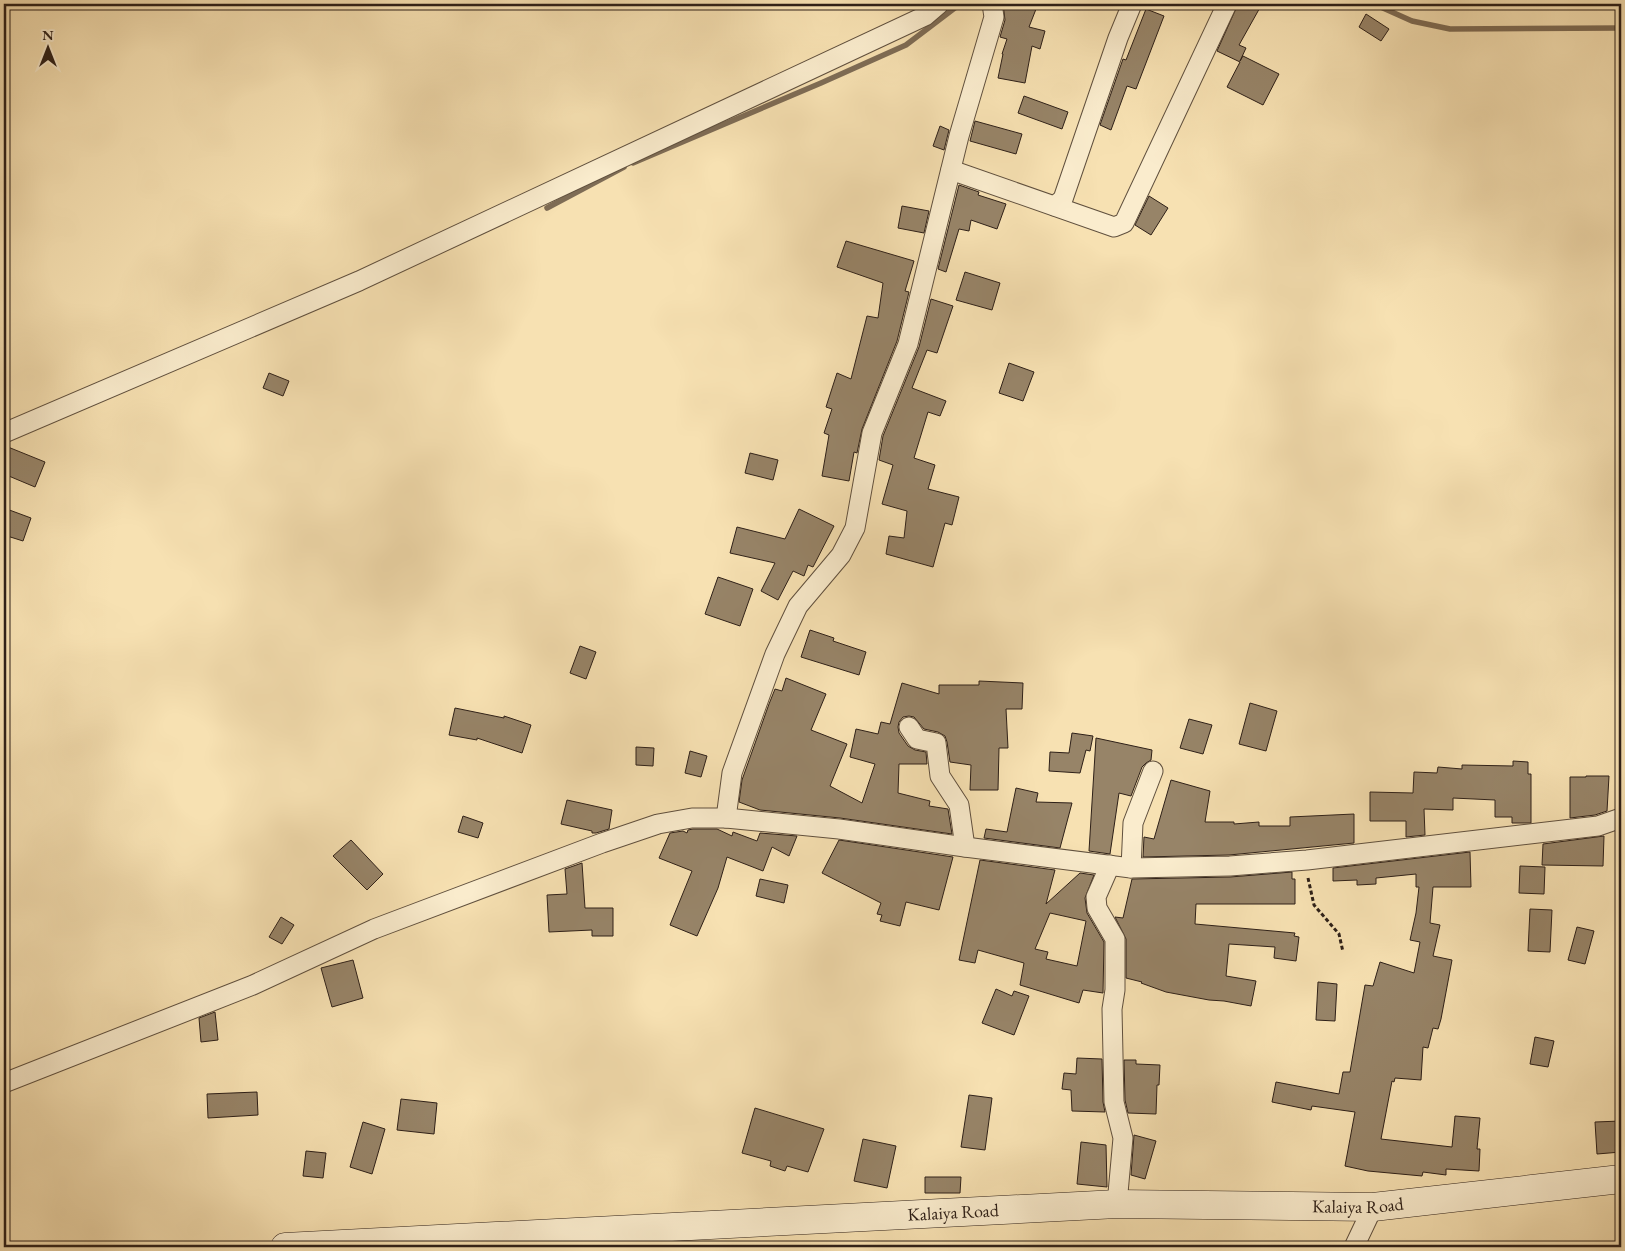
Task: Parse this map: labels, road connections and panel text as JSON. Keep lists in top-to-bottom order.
{
  "streets": {
    "main road": ["Kalaiya Road"]
  },
  "north": "top"
}
